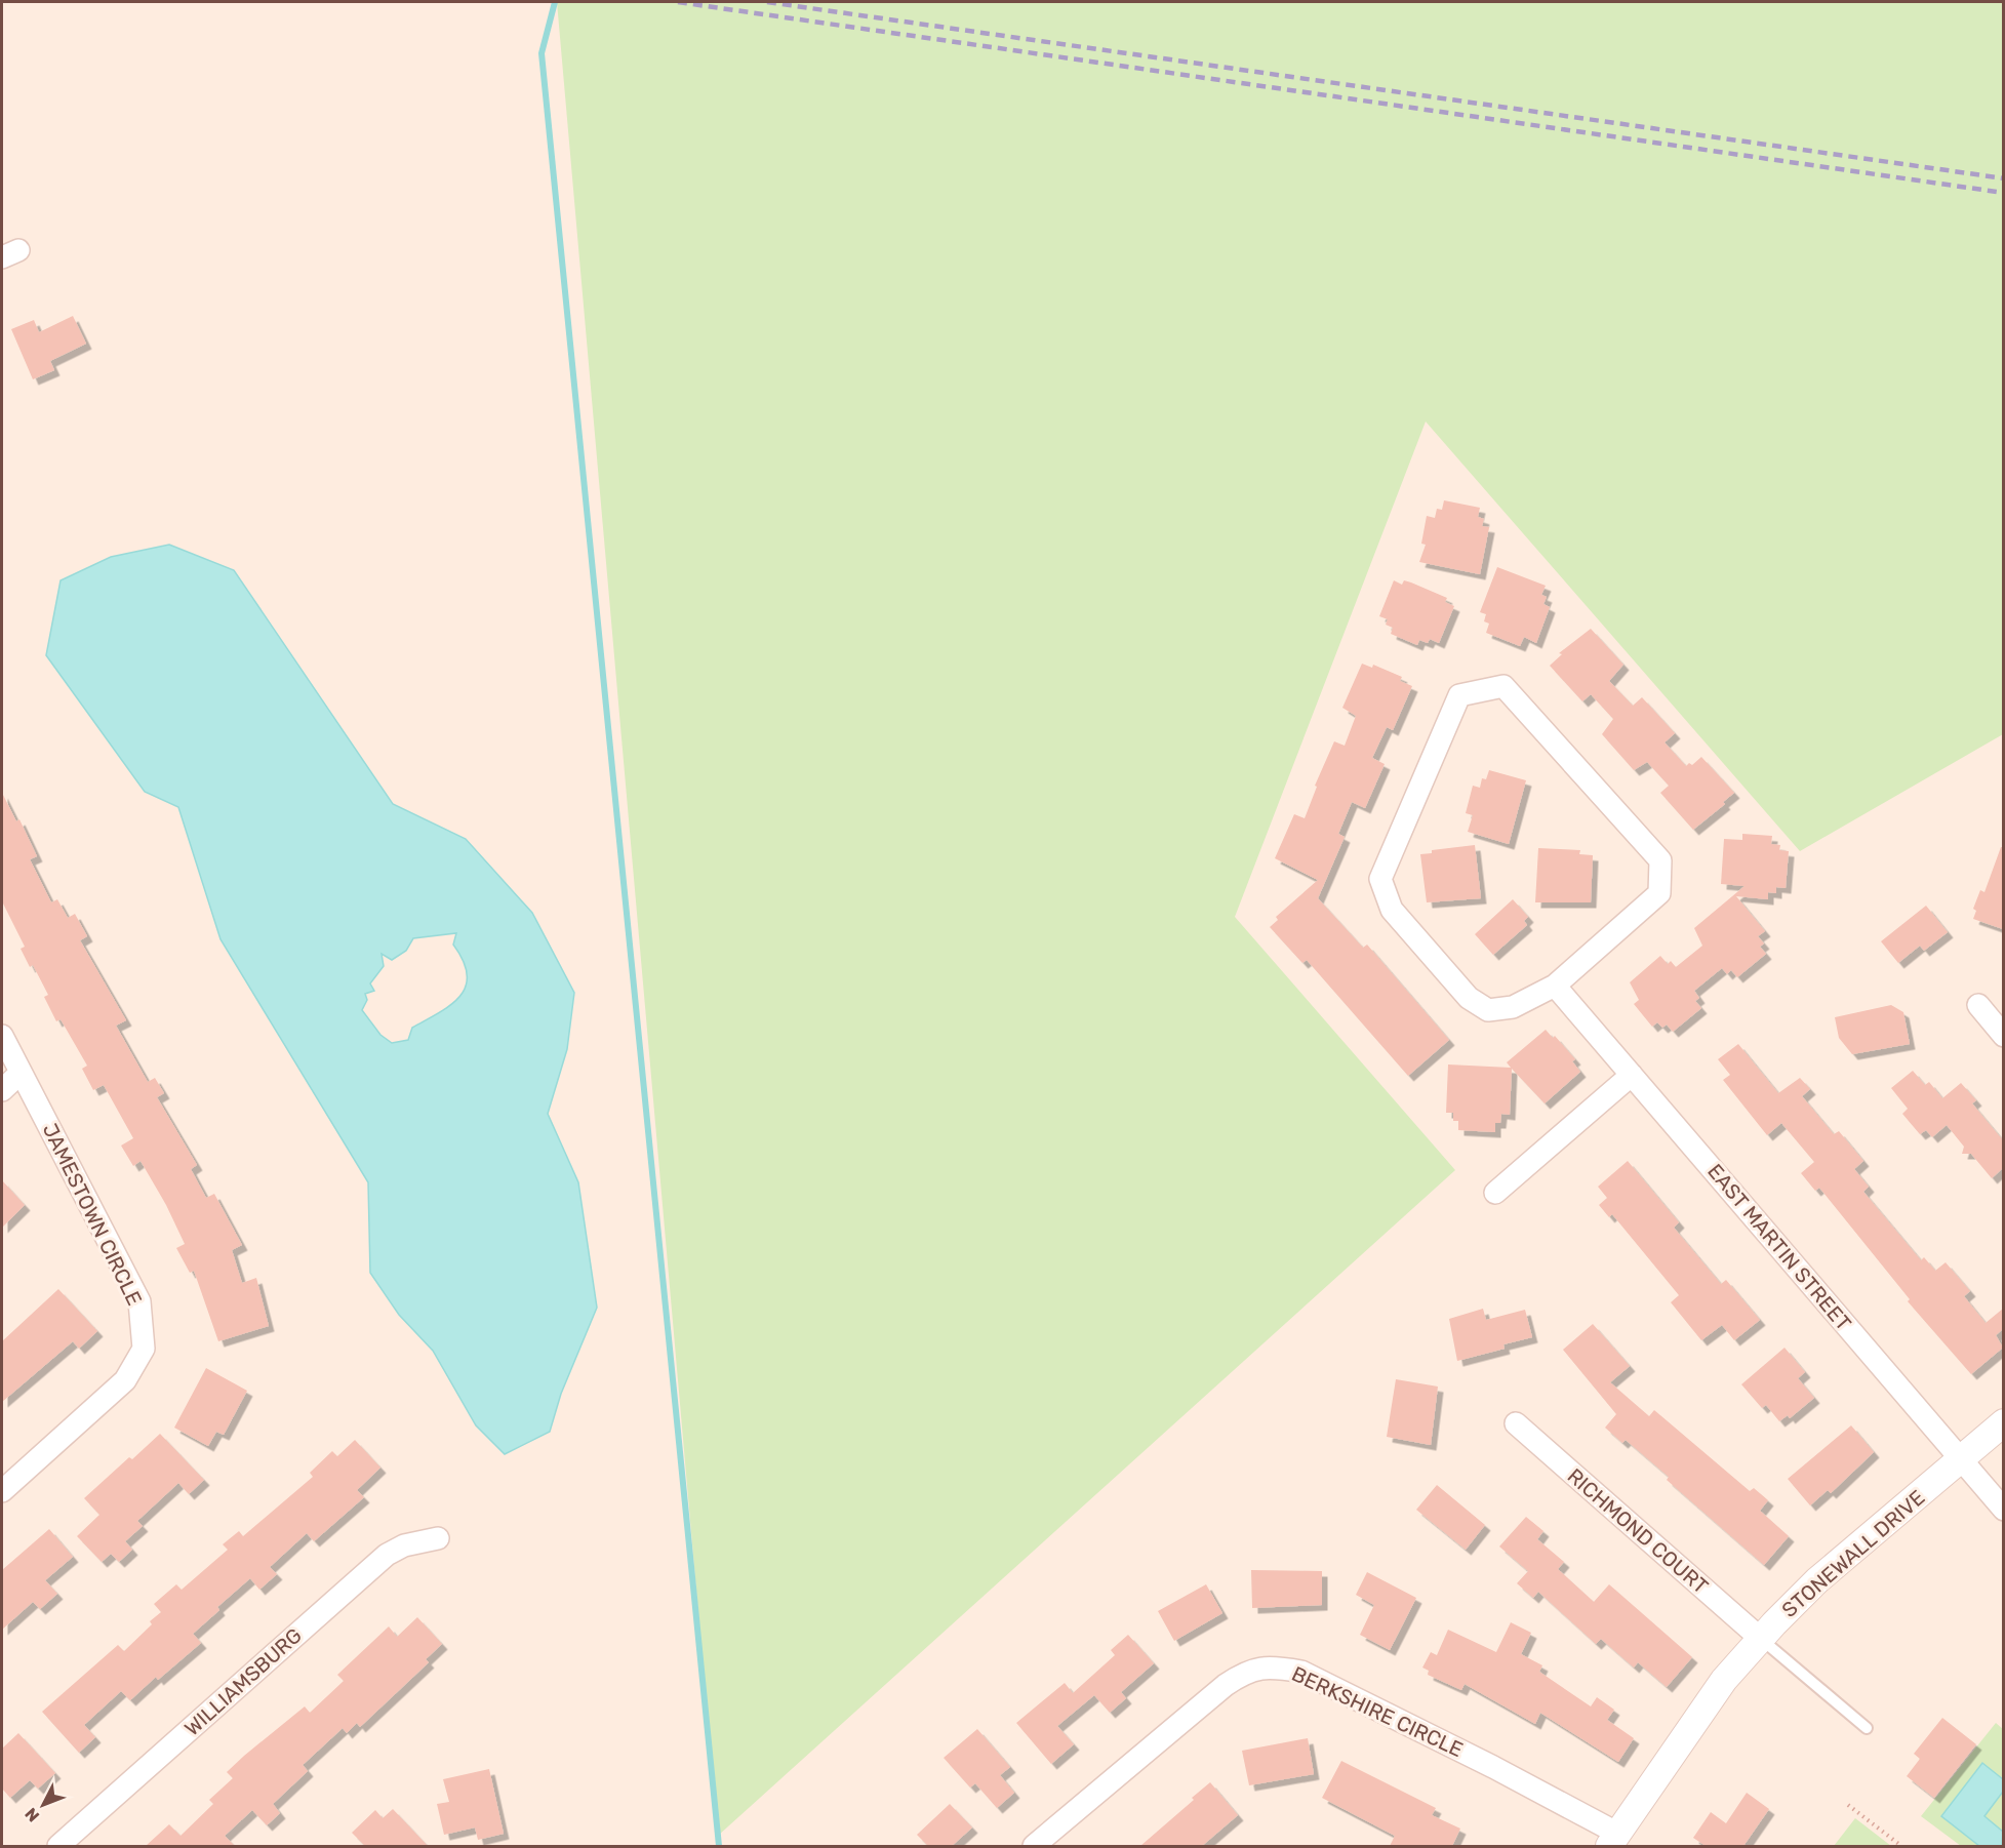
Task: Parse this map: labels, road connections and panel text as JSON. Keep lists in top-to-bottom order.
{
  "streets": {
    "street": [
      "JAMESTOWN CIRCLE",
      "EAST MARTIN STREET",
      "RICHMOND COURT",
      "STONEWALL DRIVE",
      "WILLIAMSBURG",
      "BERKSHIRE CIRCLE"
    ]
  },
  "crossings": [
    ["EAST MARTIN STREET", "STONEWALL DRIVE"],
    ["RICHMOND COURT", "STONEWALL DRIVE"],
    ["STONEWALL DRIVE", "BERKSHIRE CIRCLE"]
  ],
  "north": "bottom left"
}
